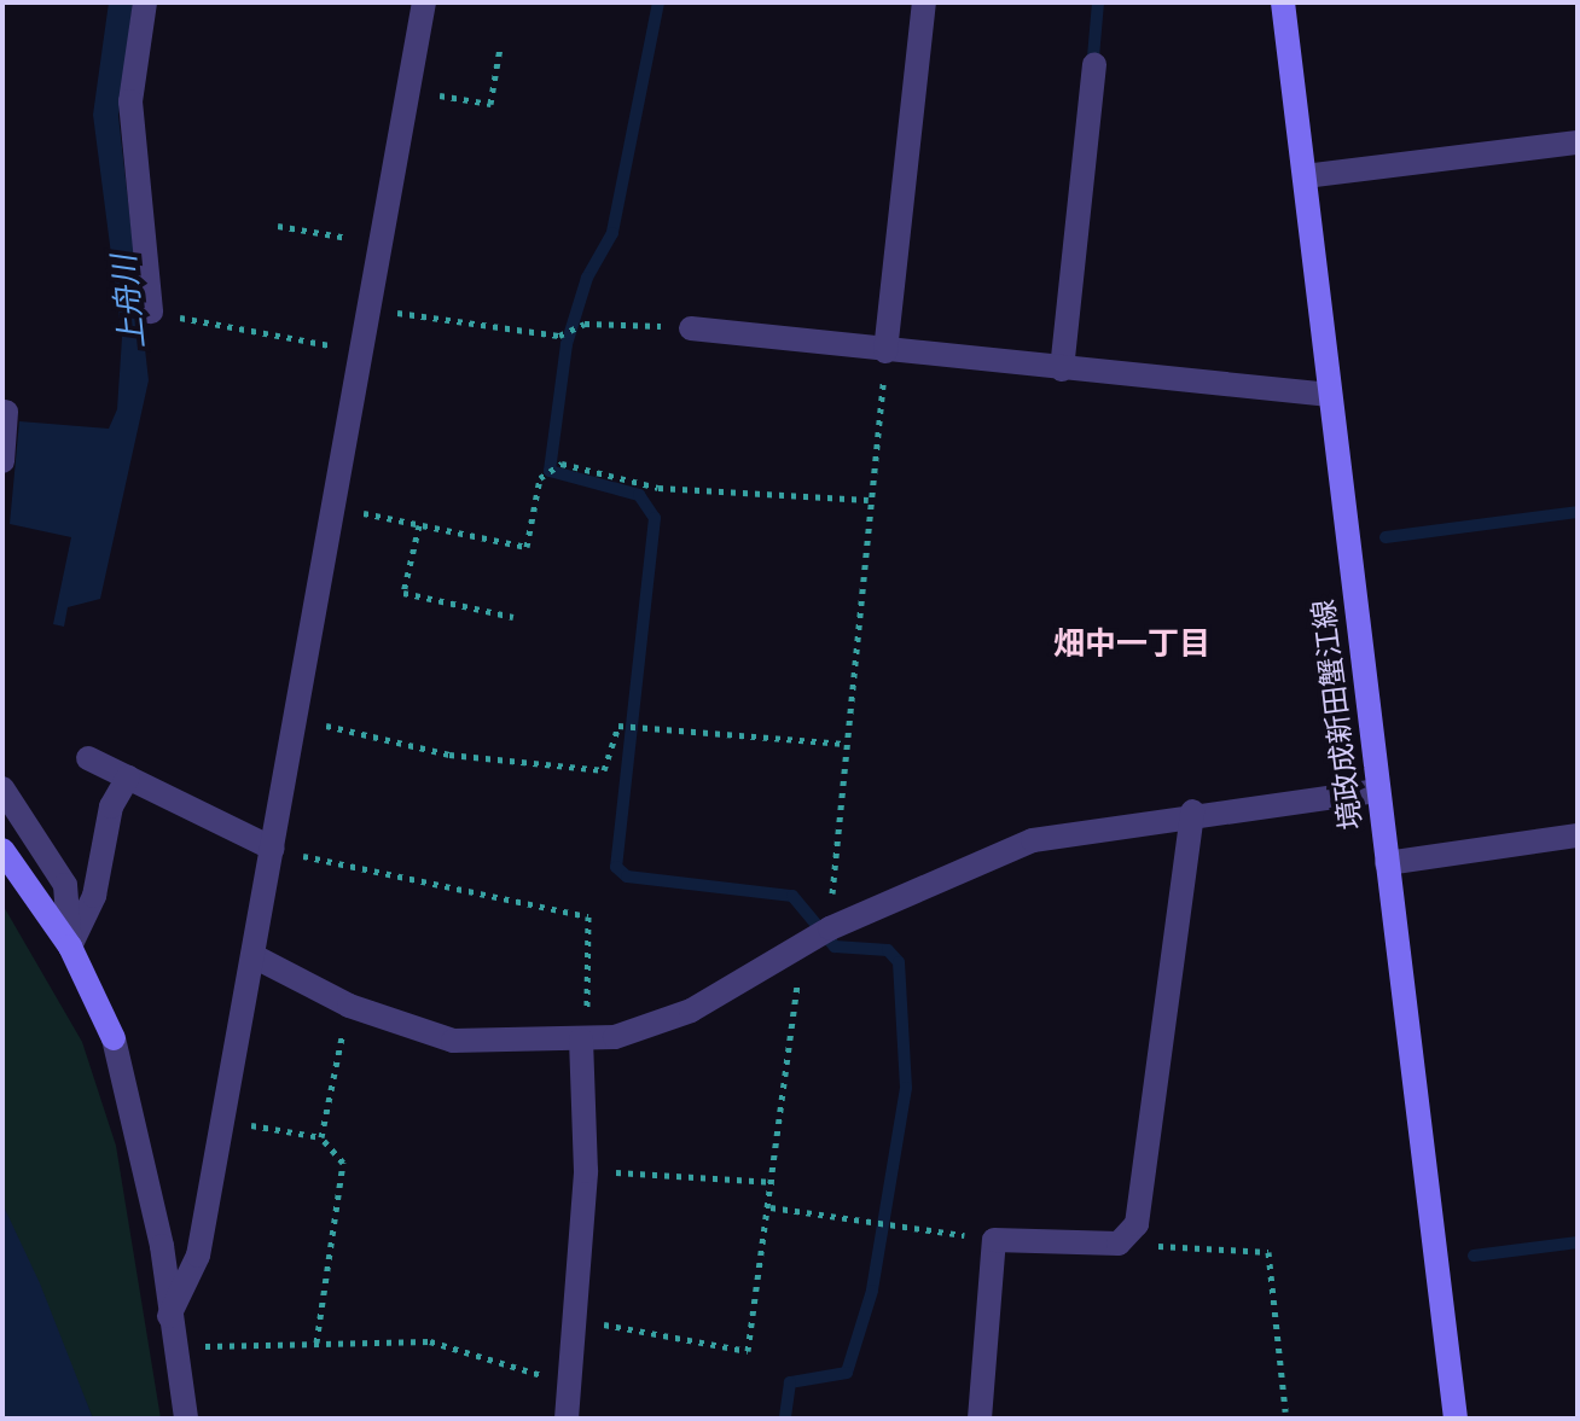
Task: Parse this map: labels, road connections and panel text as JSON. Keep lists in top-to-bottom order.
{
  "streets": {
    "main road": ["境政成新田蟹江線"]
  },
  "districts": ["畑中一丁目"],
  "water": ["上舟川"]
}
